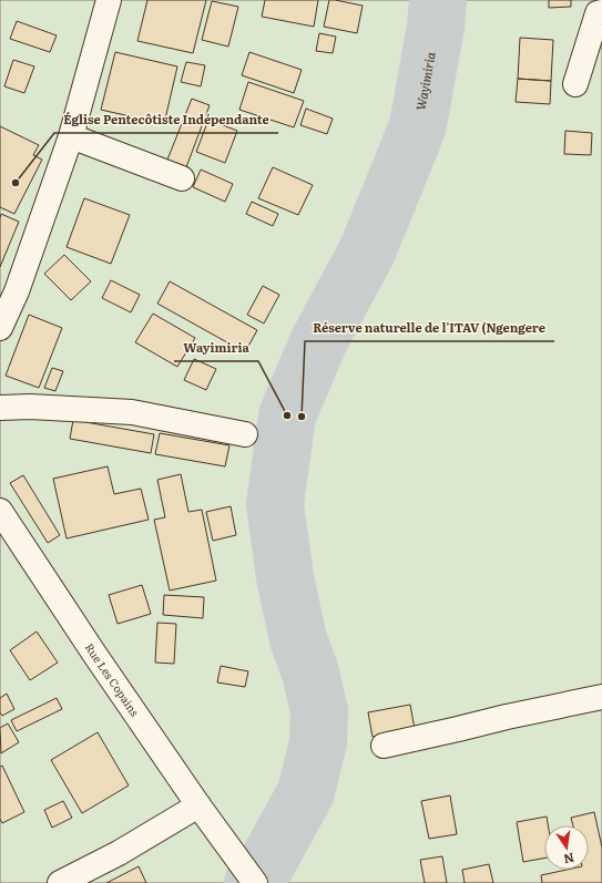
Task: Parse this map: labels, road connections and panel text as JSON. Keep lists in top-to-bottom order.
{
  "streets": {
    "street": ["Rue Les Copains"]
  },
  "water": ["Wayimiria"],
  "places": ["Église Pentecôtiste Indépendante", "Wayimiria", "Réserve naturelle de l'ITAV (Ngengere"],
  "north": "bottom"
}
